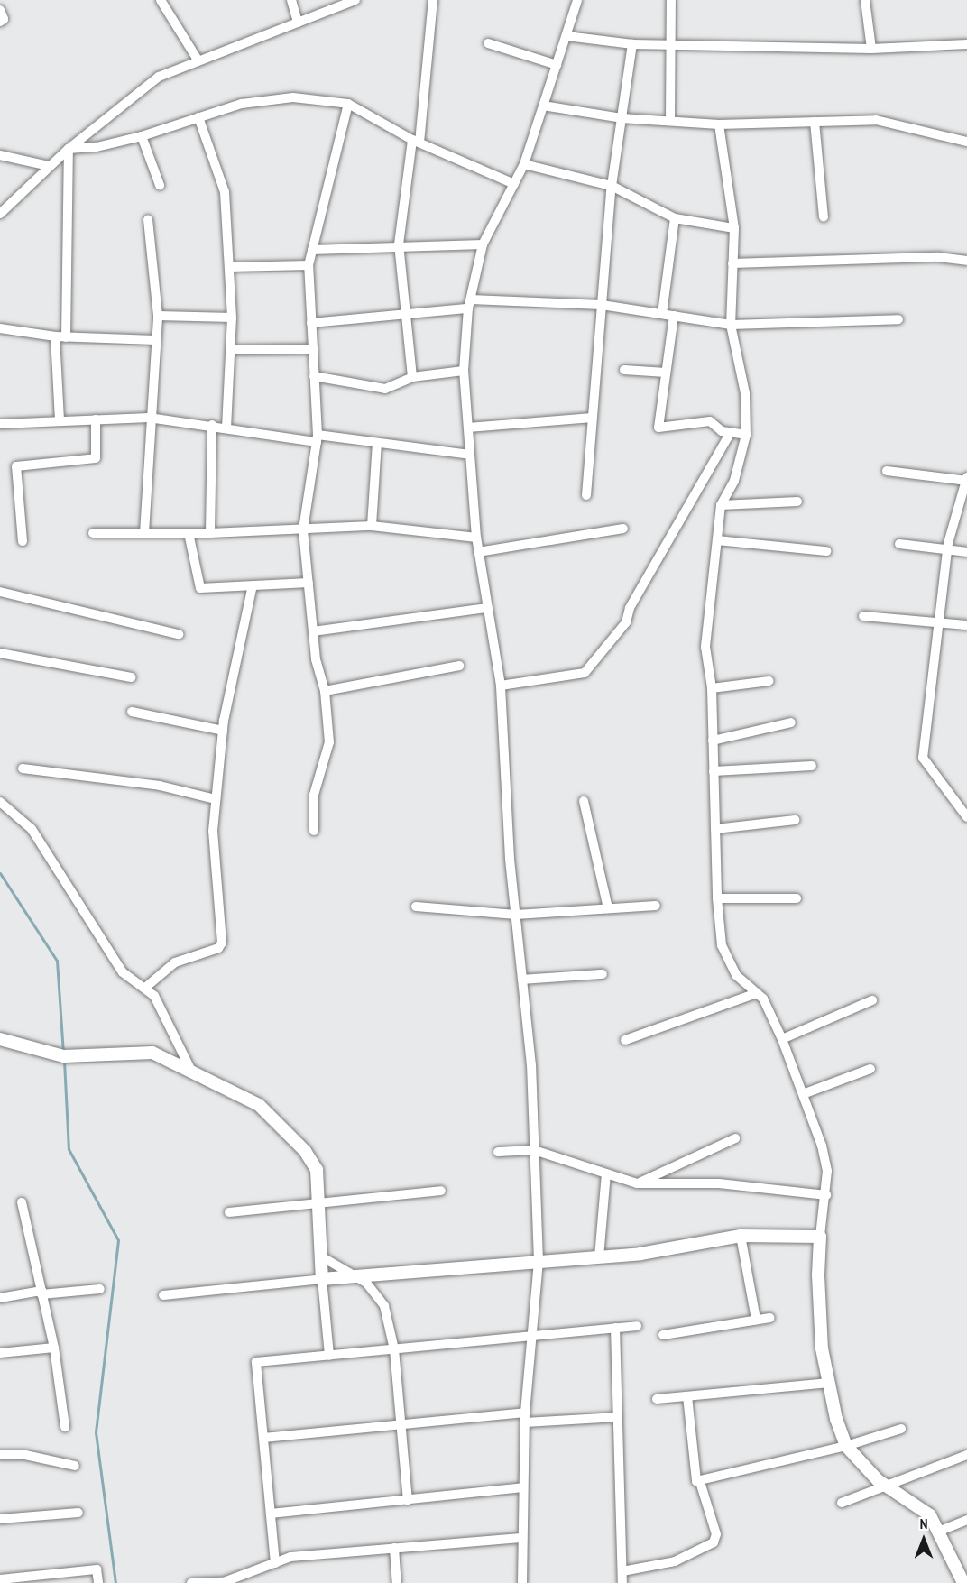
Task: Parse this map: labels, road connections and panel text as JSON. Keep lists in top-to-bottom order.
{
  "north": "top"
}
